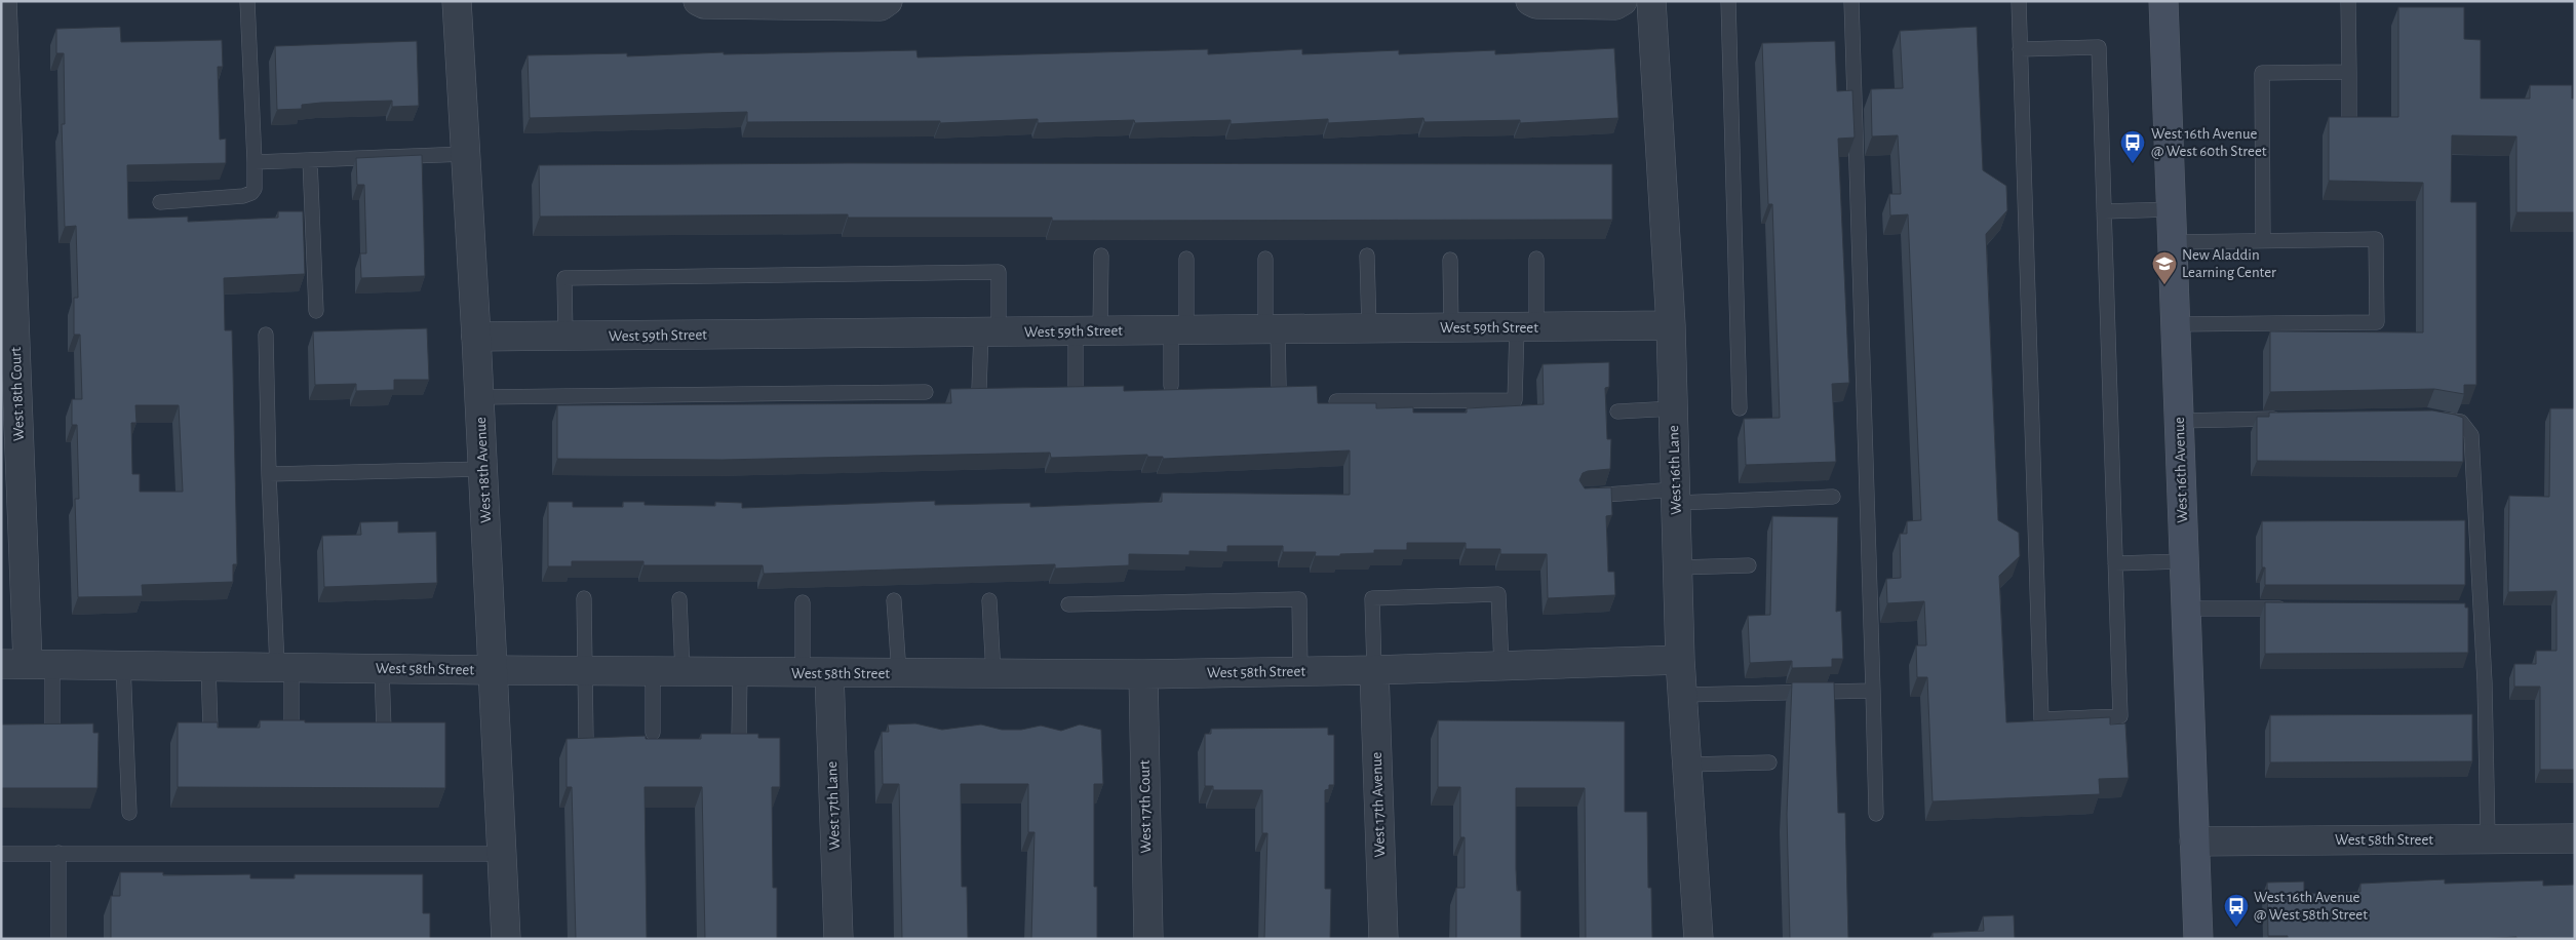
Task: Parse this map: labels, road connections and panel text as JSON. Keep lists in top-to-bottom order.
{
  "streets": {
    "main road": ["West 16th Avenue"],
    "street": [
      "West 59th Street",
      "West 18th Court",
      "West 18th Avenue",
      "West 16th Lane",
      "West 58th Street",
      "West 17th Avenue",
      "West 17th Lane",
      "West 17th Court"
    ]
  },
  "crossings": [
    ["West 59th Street", "West 18th Avenue"],
    ["West 59th Street", "West 16th Lane"],
    ["West 18th Court", "West 58th Street"],
    ["West 18th Avenue", "West 58th Street"],
    ["West 16th Lane", "West 58th Street"],
    ["West 16th Avenue", "West 58th Street"],
    ["West 58th Street", "West 17th Avenue"],
    ["West 58th Street", "West 17th Lane"],
    ["West 58th Street", "West 17th Court"]
  ],
  "places": {
    "bus stop": ["West 16th Avenue @ West 60th Street", "West 16th Avenue @ West 58th Street"],
    "school or university": ["New Aladdin Learning Center"]
  }
}
